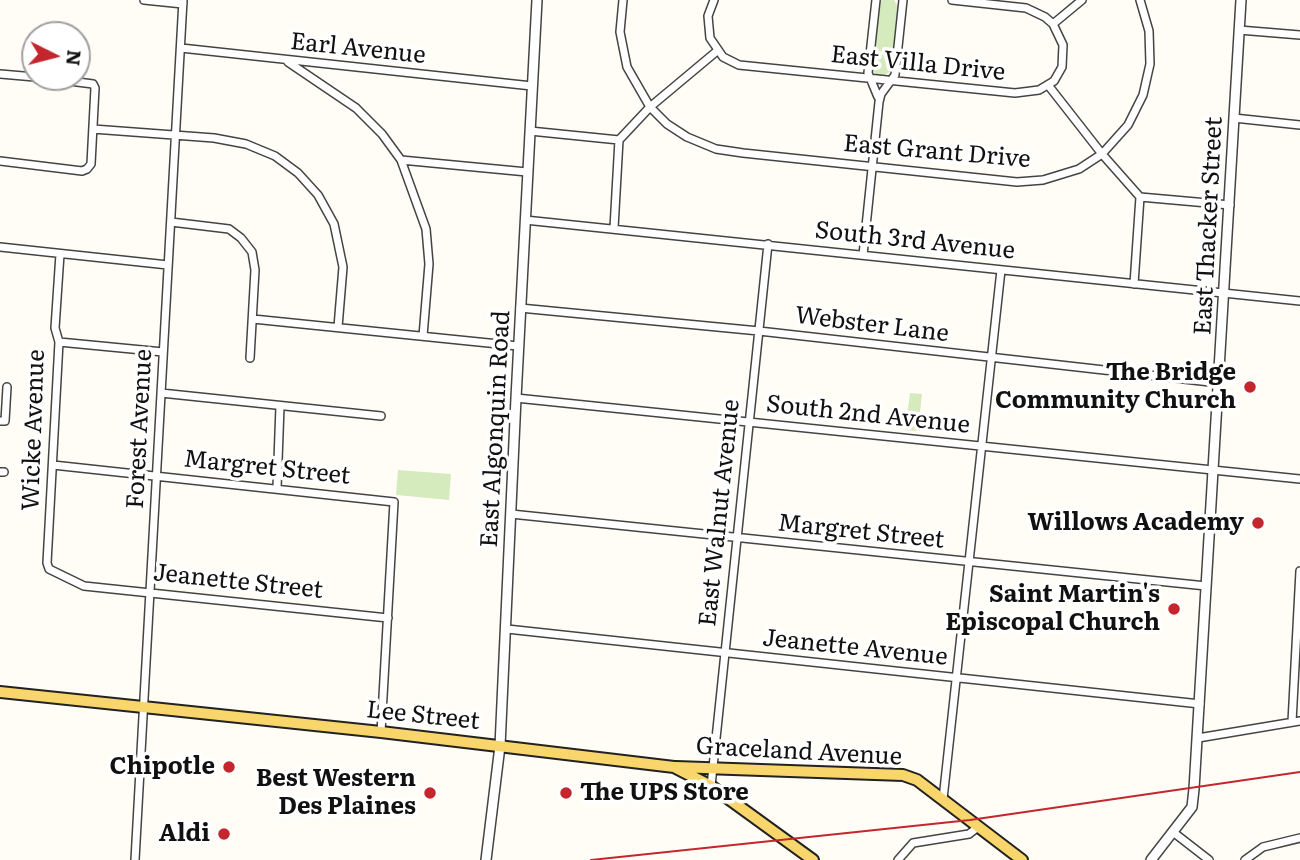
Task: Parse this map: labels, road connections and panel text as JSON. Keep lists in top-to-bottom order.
{
  "streets": {
    "main road": ["Lee Street", "Graceland Avenue"],
    "street": [
      "Earl Avenue",
      "East Villa Drive",
      "East Grant Drive",
      "East Thacker Street",
      "South 3rd Avenue",
      "Webster Lane",
      "South 2nd Avenue",
      "Forest Avenue",
      "East Algonquin Road",
      "Wicke Avenue",
      "Margret Street",
      "East Walnut Avenue",
      "Jeanette Street",
      "Jeanette Avenue"
    ]
  },
  "crossings": [
    ["Earl Avenue", "Forest Avenue"],
    ["Earl Avenue", "East Algonquin Road"],
    ["East Thacker Street", "South 3rd Avenue"],
    ["East Thacker Street", "Webster Lane"],
    ["East Thacker Street", "South 2nd Avenue"],
    ["East Thacker Street", "Margret Street"],
    ["East Thacker Street", "Jeanette Avenue"],
    ["South 3rd Avenue", "East Algonquin Road"],
    ["South 3rd Avenue", "East Walnut Avenue"],
    ["Webster Lane", "East Algonquin Road"],
    ["Webster Lane", "East Walnut Avenue"],
    ["South 2nd Avenue", "East Algonquin Road"],
    ["South 2nd Avenue", "East Walnut Avenue"],
    ["Forest Avenue", "Margret Street"],
    ["Forest Avenue", "Jeanette Street"],
    ["Forest Avenue", "Lee Street"],
    ["East Algonquin Road", "Margret Street"],
    ["East Algonquin Road", "Jeanette Avenue"],
    ["East Algonquin Road", "Lee Street"],
    ["Wicke Avenue", "Margret Street"],
    ["Wicke Avenue", "Jeanette Street"],
    ["Margret Street", "East Walnut Avenue"],
    ["Margret Street", "Jeanette Street"],
    ["East Walnut Avenue", "Jeanette Avenue"],
    ["East Walnut Avenue", "Lee Street"],
    ["East Walnut Avenue", "Graceland Avenue"],
    ["Lee Street", "Graceland Avenue"]
  ],
  "places": [
    "The Bridge Community Church",
    "Willows Academy",
    "Saint Martin's Episcopal Church",
    "Chipotle",
    "Best Western Des Plaines",
    "The UPS Store",
    "Aldi"
  ],
  "north": "right"
}
